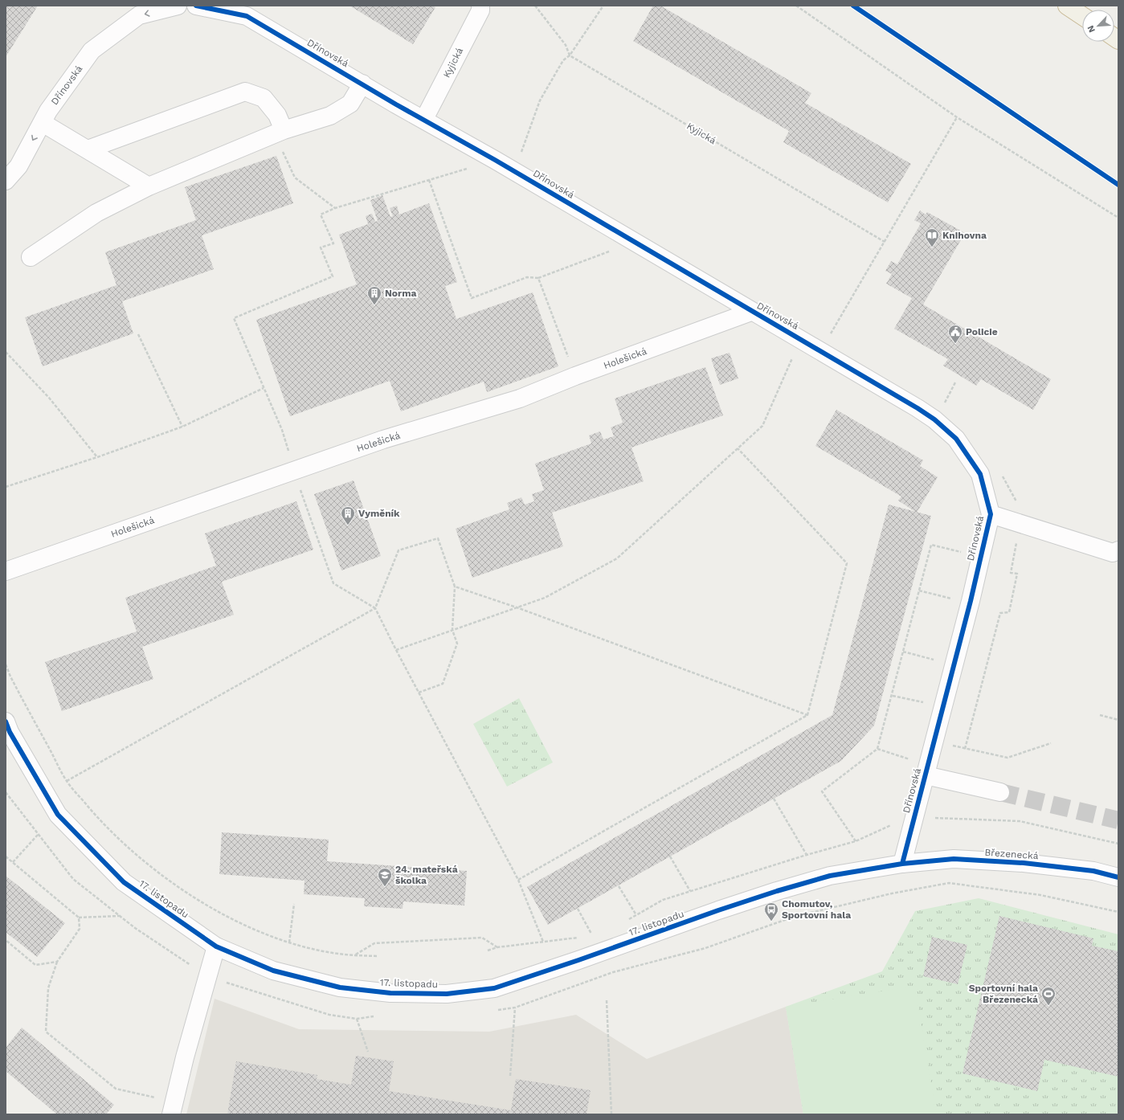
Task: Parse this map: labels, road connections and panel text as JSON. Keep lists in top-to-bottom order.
{
  "streets": {
    "street": [
      "Dřínovská",
      "Kyjická",
      "Holešická",
      "Březenecká",
      "17. listopadu"
    ]
  },
  "crossings": [
    ["Dřínovská", "Kyjická"],
    ["Dřínovská", "Holešická"],
    ["Dřínovská", "Březenecká"],
    ["Dřínovská", "17. listopadu"],
    ["Březenecká", "17. listopadu"]
  ],
  "places": {
    "library": ["Knihovna"],
    "building": ["Norma", "Vyměník"],
    "public building": ["Policie"],
    "school or university": ["24. mateřská školka"],
    "bus stop": ["Chomutov, Sportovní hala"],
    "sports": ["Sportovní hala Březenecká"]
  },
  "north": "bottom left"
}
